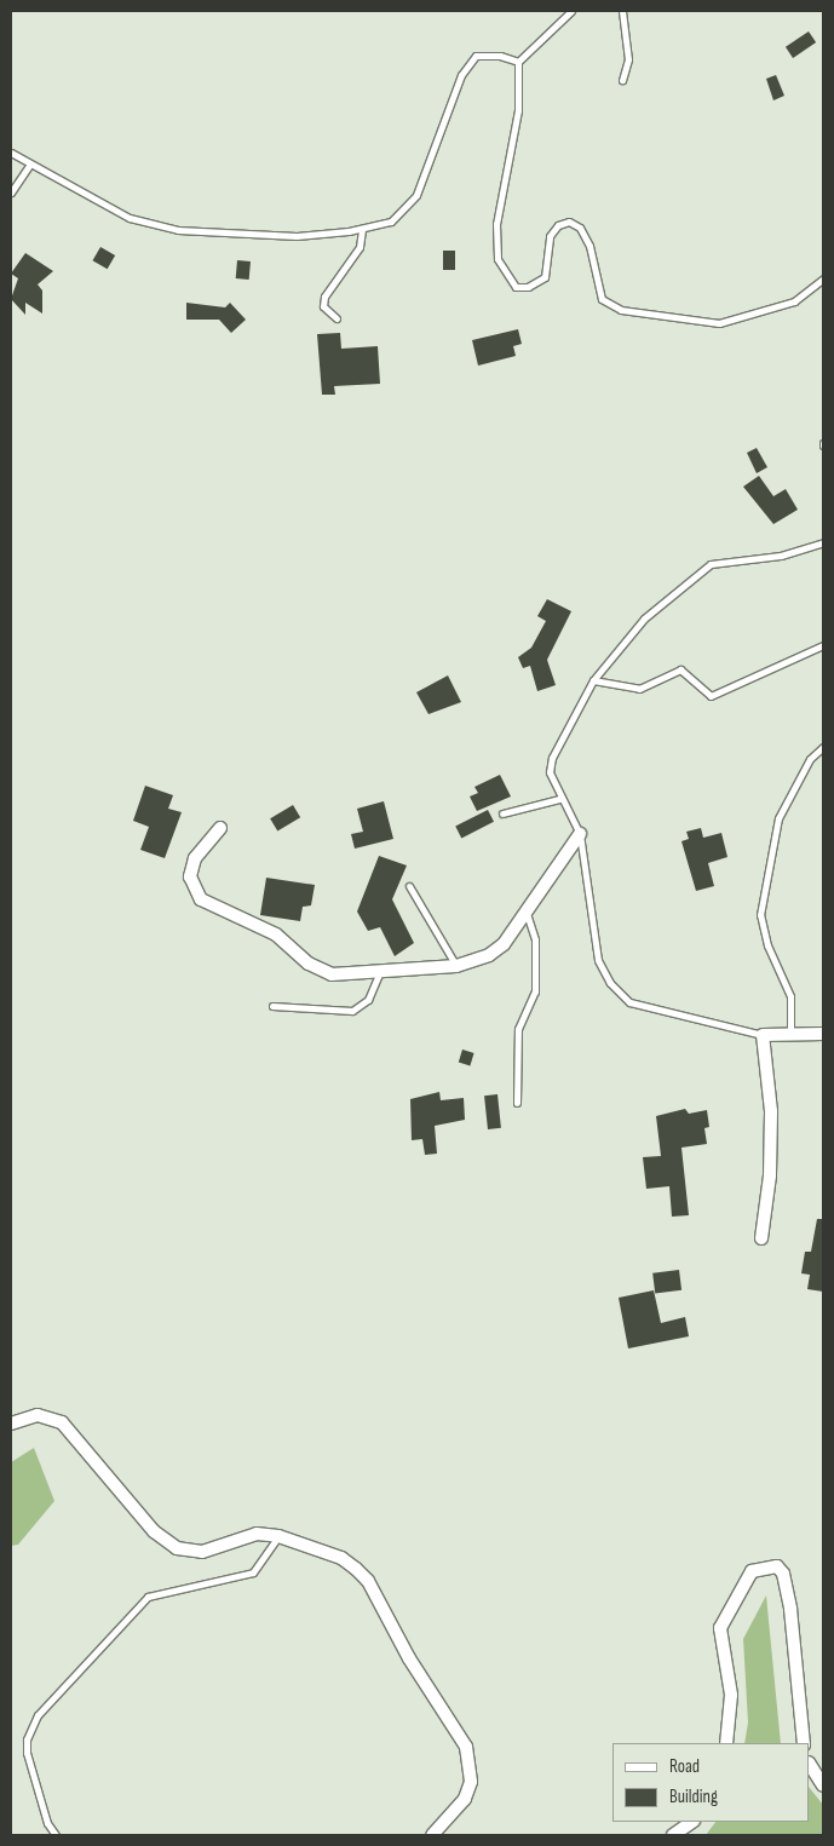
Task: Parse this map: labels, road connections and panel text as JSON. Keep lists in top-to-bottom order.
{
  "legend": ["Road", "Building"]
}
